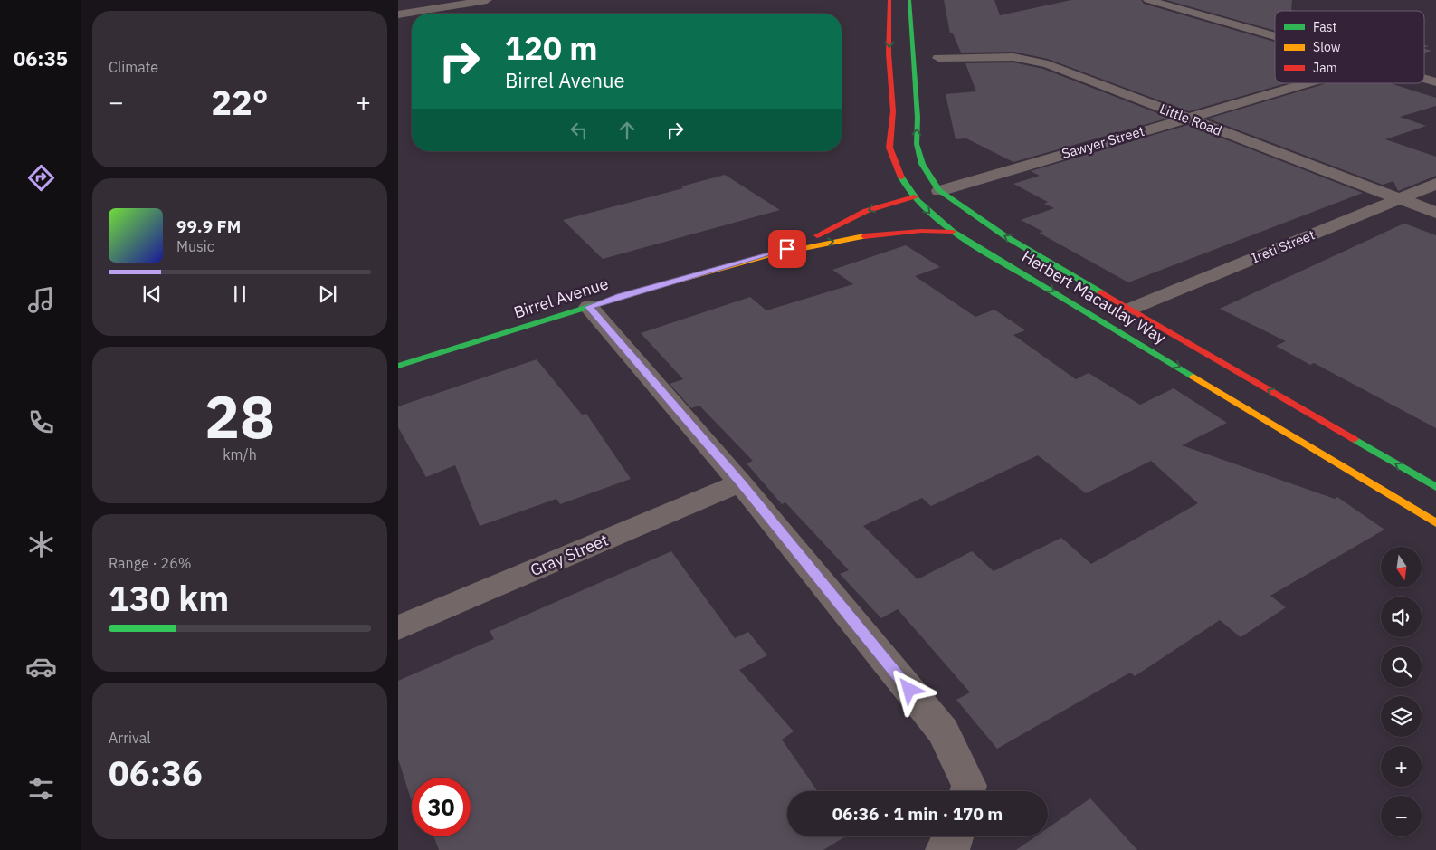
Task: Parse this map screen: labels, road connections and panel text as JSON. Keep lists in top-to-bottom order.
{
  "streets": {
    "main road": ["Herbert Macaulay Way", "Birrel Avenue"],
    "street": [
      "Little Road",
      "Sawyer Street",
      "Ireti Street",
      "Gray Street"
    ]
  },
  "crossings": [
    ["Little Road", "Sawyer Street"],
    ["Little Road", "Ireti Street"],
    ["Sawyer Street", "Herbert Macaulay Way"],
    ["Ireti Street", "Herbert Macaulay Way"]
  ],
  "legend": ["Fast", "Slow", "Jam"],
  "north": "bottom",
  "page": {
    "tabs": "06:35",
    "tile": [
      "Climate",
      ["28", "km/h"],
      ["Range · 26%", "130 km"],
      ["Arrival", "06:36"]
    ],
    "turn": ["120 m", "Birrel Avenue"],
    "heat": ["−", "22°", "+"],
    "song": ["99.9 FM", "Music"],
    "map_buttons": ["+", "−"],
    "limit": "30",
    "trip": "06:36 · 1 min · 170 m"
  }
}
